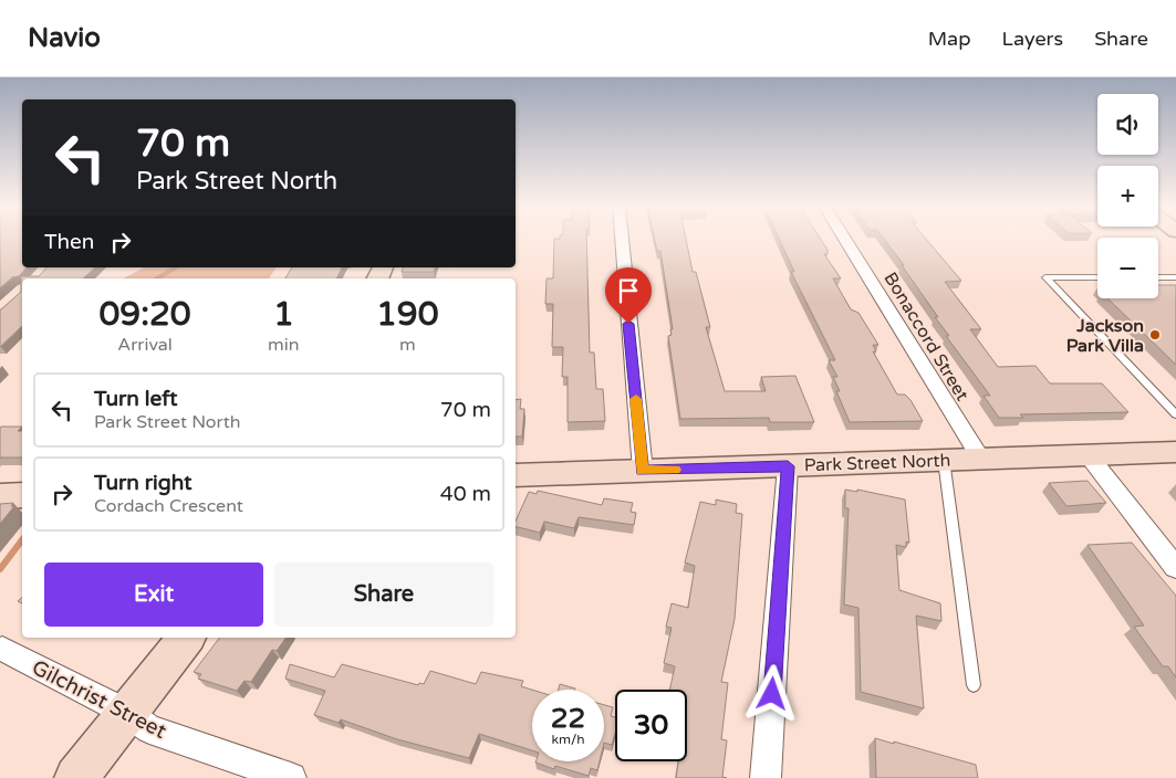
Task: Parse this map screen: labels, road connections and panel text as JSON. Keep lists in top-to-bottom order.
{
  "streets": {
    "street": ["Bonaccord Street", "Park Street North", "Gilchrist Street"]
  },
  "crossings": [
    ["Bonaccord Street", "Park Street North"]
  ],
  "places": ["Jackson Park Villa"],
  "page": {
    "header": "Navio",
    "nav": ["Map", "Layers", "Share"],
    "map_buttons": ["+", "−"],
    "turn": ["70 m", "Park Street North"],
    "then": "Then",
    "eta": [
      "09:20",
      "Arrival",
      "1",
      "min",
      "190",
      "m"
    ],
    "list": [
      {
        "name": "Turn left",
        "note": "Park Street North",
        "value": "70 m"
      },
      {
        "name": "Turn right",
        "note": "Cordach Crescent",
        "value": "40 m"
      }
    ],
    "buttons": ["Exit", "Share"],
    "speed": "22 km/h",
    "limit": "30"
  }
}
